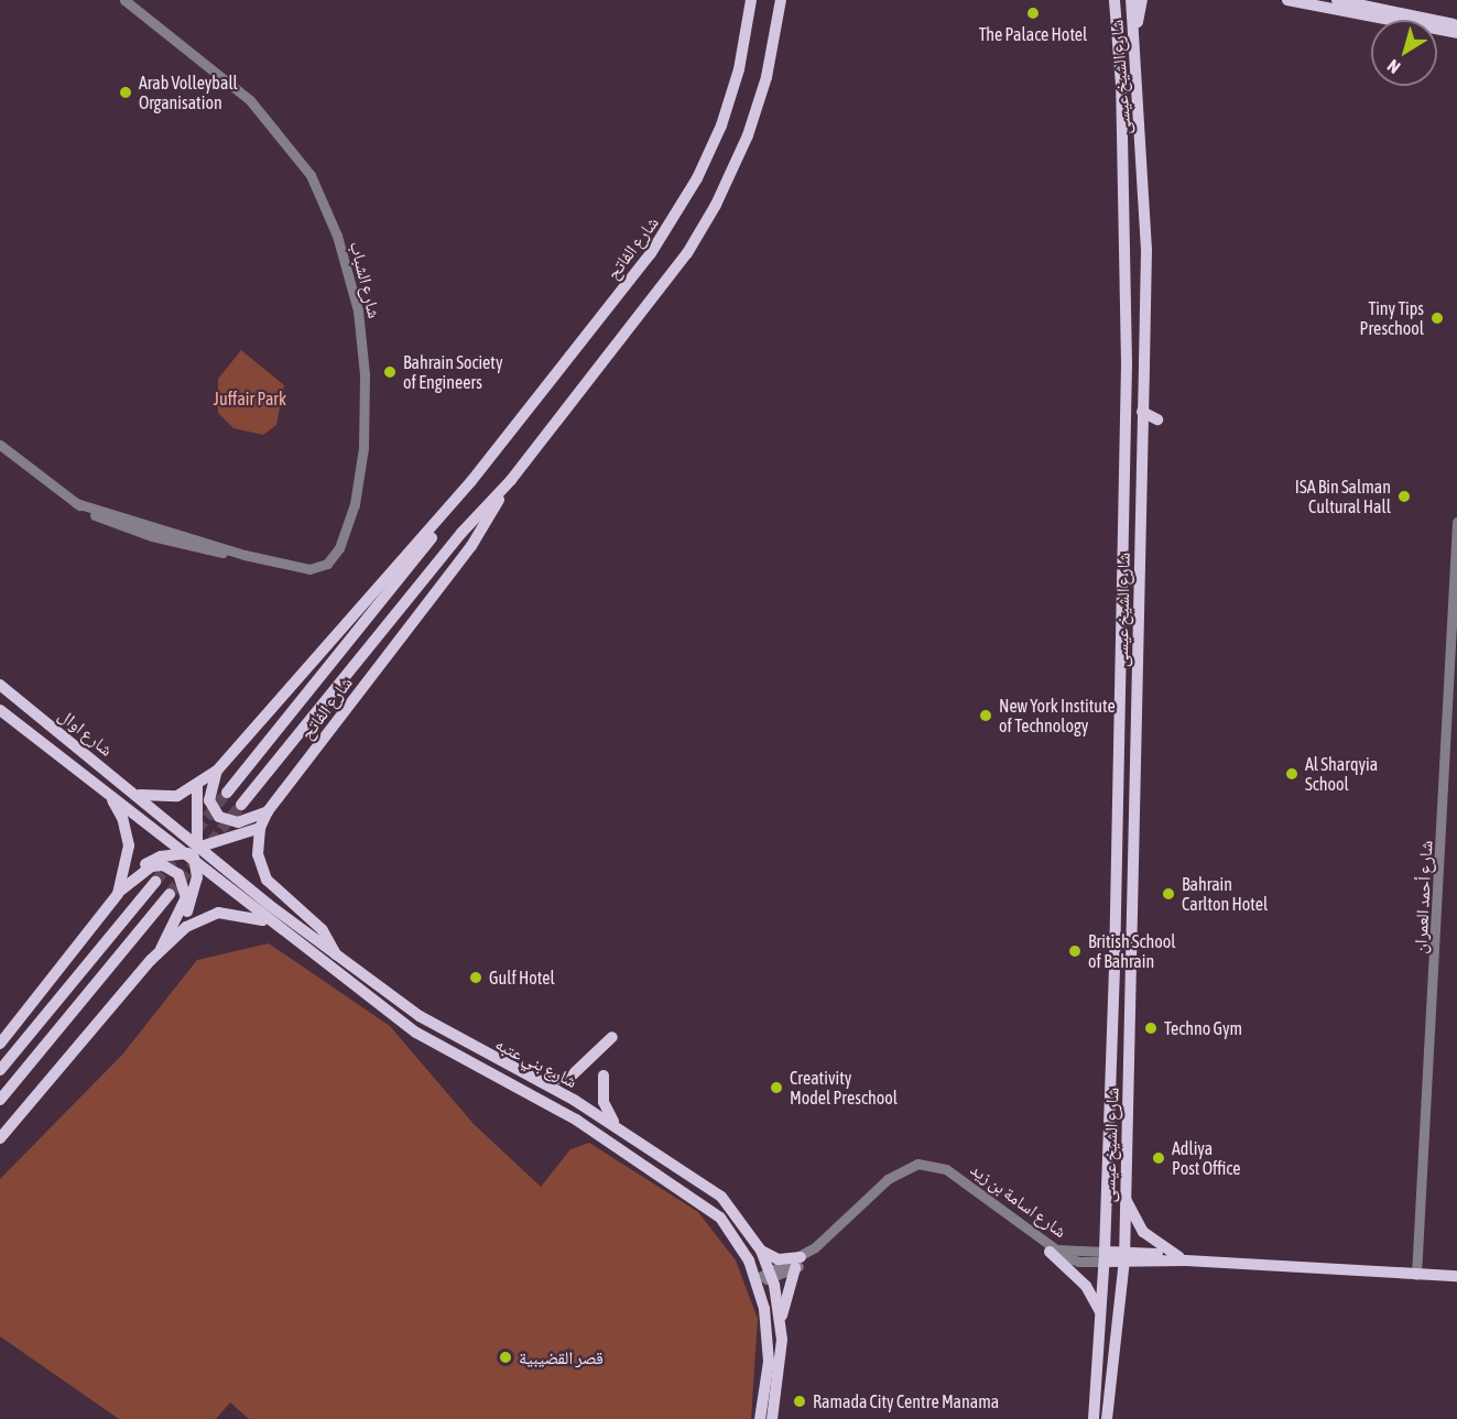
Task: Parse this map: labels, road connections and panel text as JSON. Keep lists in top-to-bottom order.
{
  "streets": {
    "main road": [
      "شارع الشيخ عيسى",
      "شارع الفاتح",
      "شارع اوال",
      "شارع بني عتبه",
      "شارع اسامة بن زيد"
    ],
    "street": ["شارع الشباب", "شارع أحمد العمران"]
  },
  "crossings": [
    ["شارع الشيخ عيسى", "شارع اسامة بن زيد"],
    ["شارع الفاتح", "شارع اوال"],
    ["شارع الفاتح", "شارع بني عتبه"],
    ["شارع اوال", "شارع بني عتبه"],
    ["شارع أحمد العمران", "شارع اسامة بن زيد"],
    ["شارع بني عتبه", "شارع اسامة بن زيد"]
  ],
  "parks": ["Juffair Park"],
  "places": [
    "The Palace Hotel",
    "Arab Volleyball Organisation",
    "Tiny Tips Preschool",
    "Bahrain Society of Engineers",
    "ISA Bin Salman Cultural Hall",
    "New York Institute of Technology",
    "Al Sharqyia School",
    "Bahrain Carlton Hotel",
    "British School of Bahrain",
    "Gulf Hotel",
    "Techno Gym",
    "Creativity Model Preschool",
    "Adliya Post Office",
    "قصر القضيبية",
    "Ramada City Centre Manama"
  ],
  "north": "bottom left"
}
